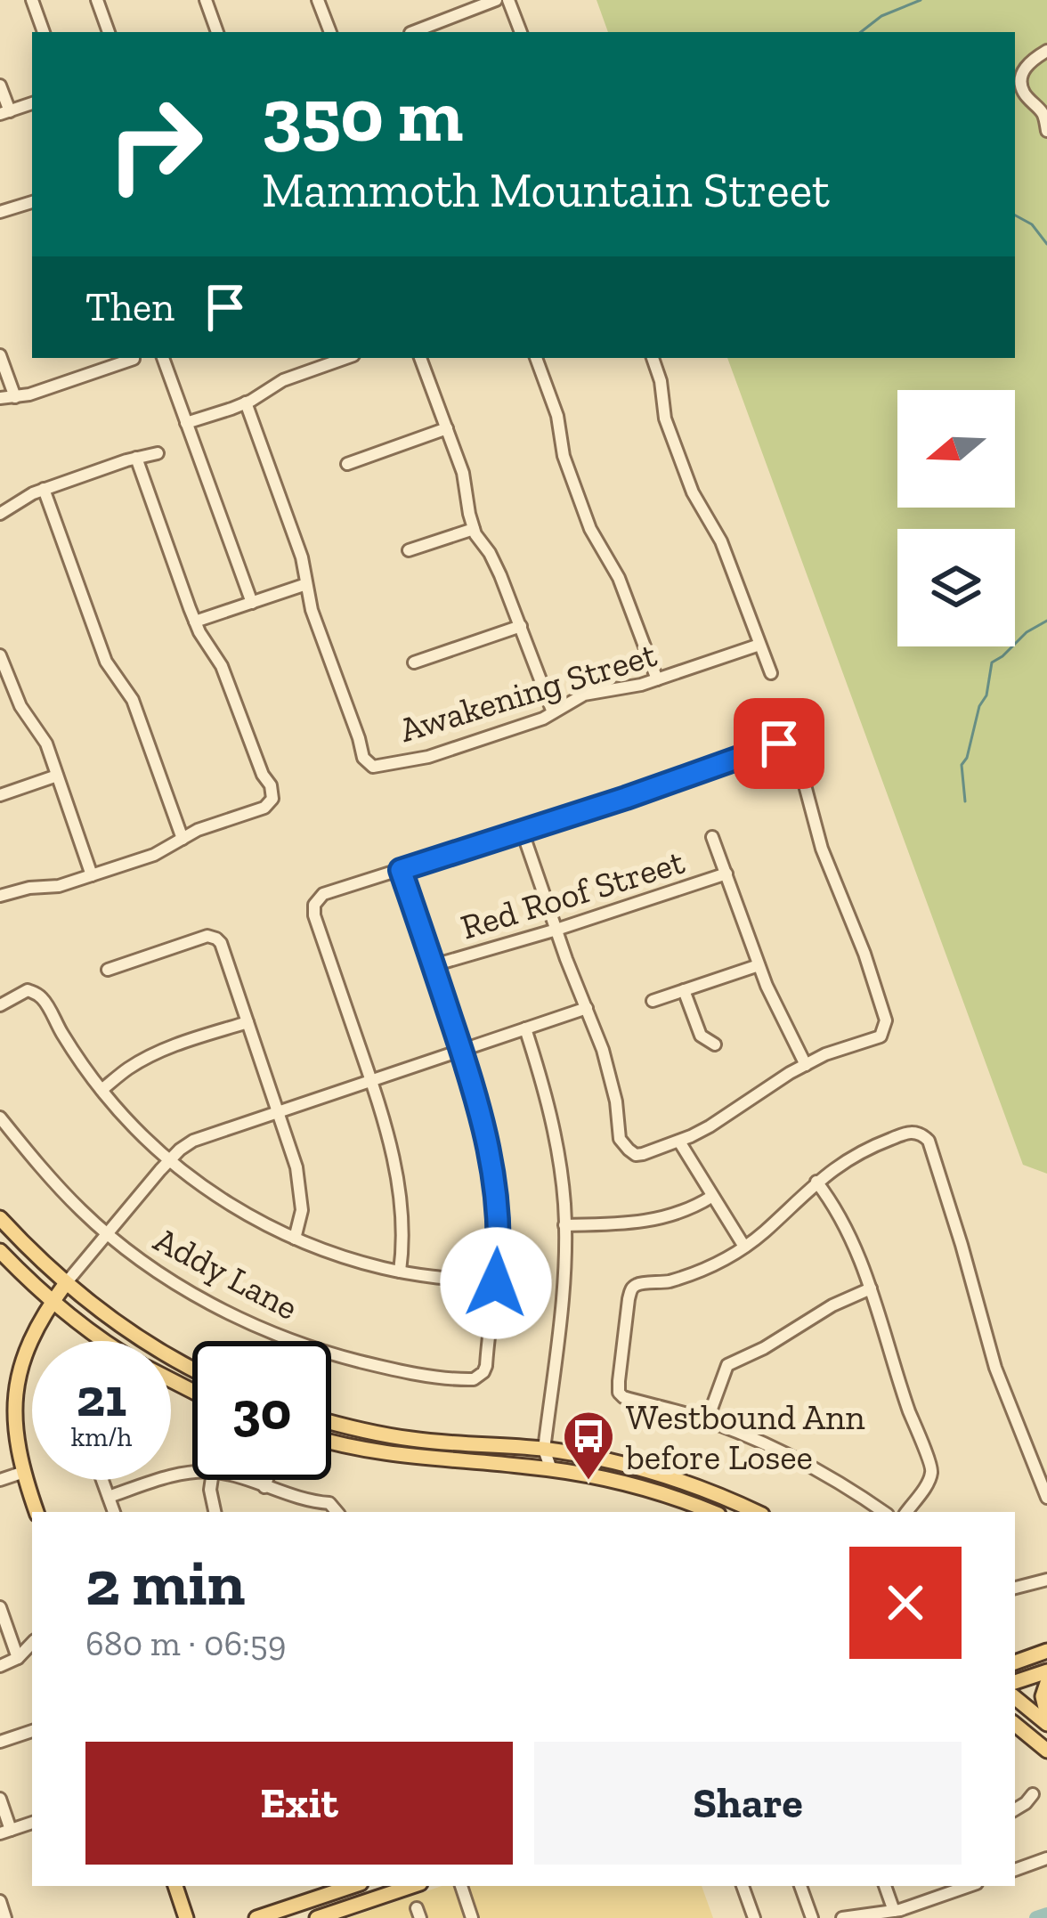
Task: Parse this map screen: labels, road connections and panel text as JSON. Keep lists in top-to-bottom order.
{
  "streets": {
    "street": ["Awakening Street", "Red Roof Street", "Addy Lane"]
  },
  "places": {
    "bus stop": ["Westbound Ann before Losee"]
  },
  "north": "left",
  "page": {
    "turn": ["350 m", "Mammoth Mountain Street"],
    "then": "Then",
    "speed": "21 km/h",
    "limit": "30",
    "heading": ["2 min", "680 m · 06:59"],
    "buttons": ["Exit", "Share"]
  }
}
